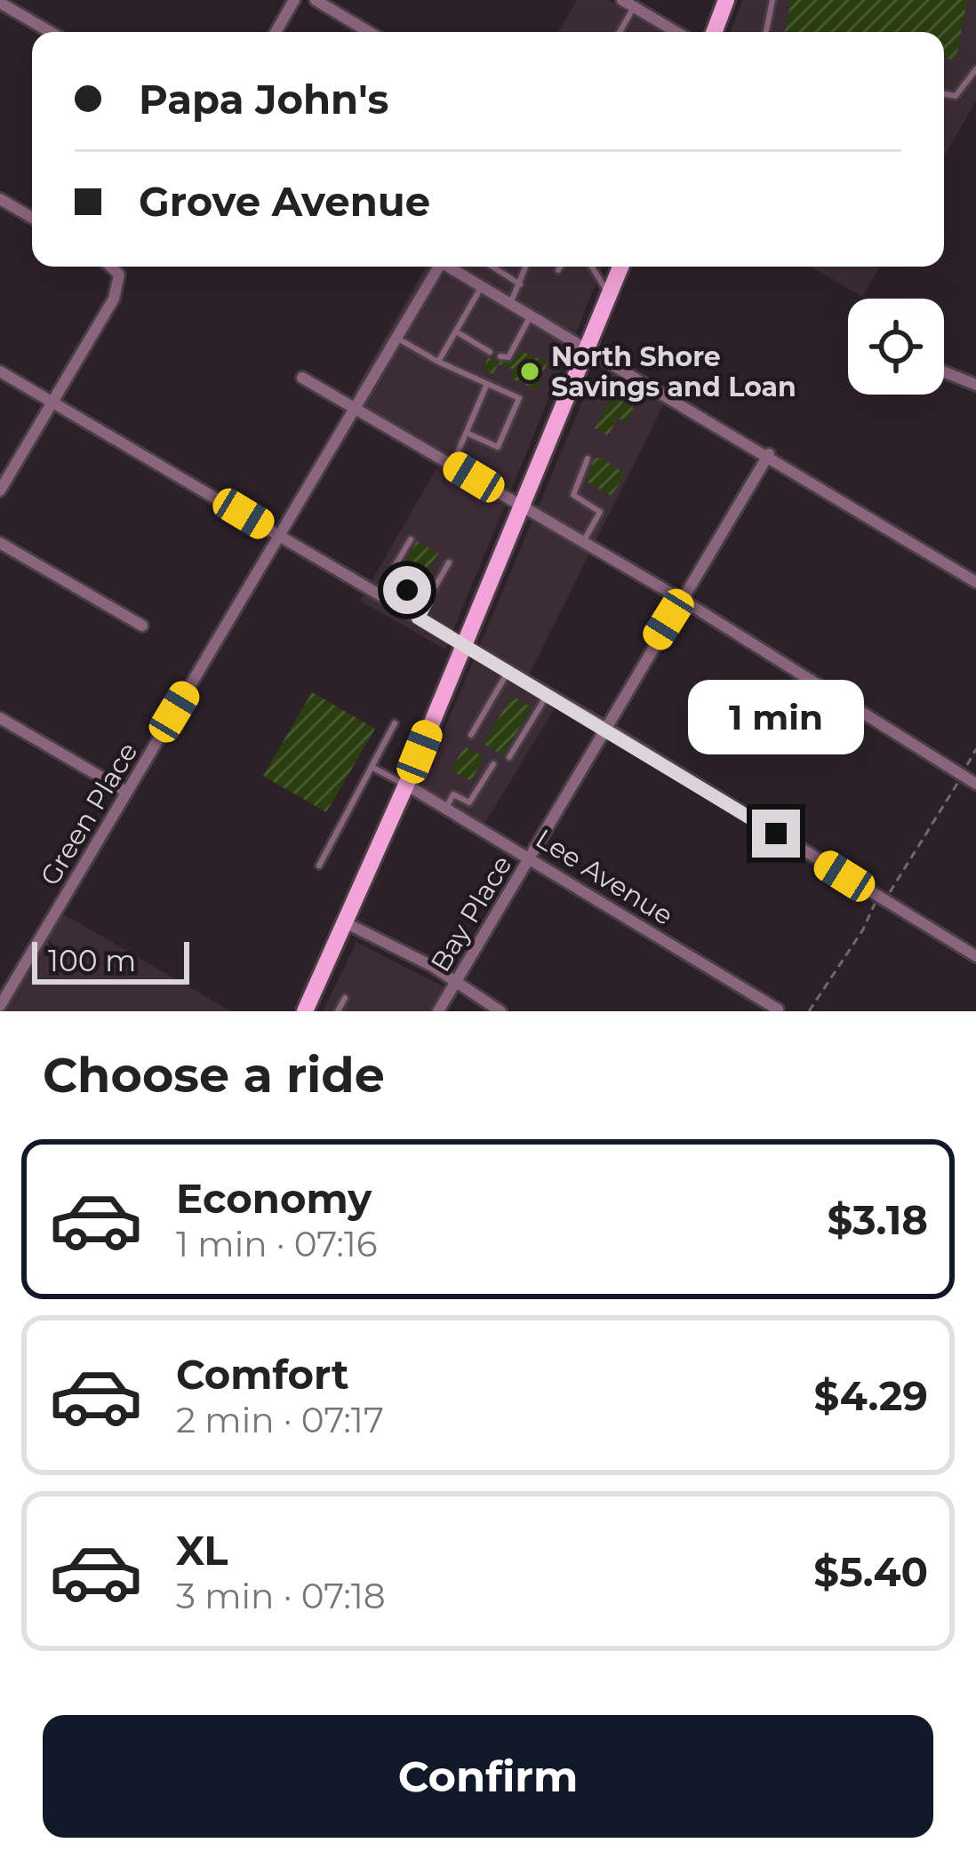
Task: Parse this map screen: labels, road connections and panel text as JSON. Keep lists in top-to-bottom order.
{
  "streets": {
    "street": ["Green Place", "Lee Avenue", "Bay Place"]
  },
  "crossings": [
    ["Lee Avenue", "Bay Place"]
  ],
  "places": ["North Shore Savings and Loan"],
  "scale_bar": "100 m",
  "page": {
    "banner": ["Papa John's", "Grove Avenue"],
    "bubble": "1 min",
    "scale": "100 m",
    "heading": "Choose a ride",
    "list": [
      {
        "name": "Economy",
        "note": "1 min · 07:16",
        "value": "$3.18"
      },
      {
        "name": "Comfort",
        "note": "2 min · 07:17",
        "value": "$4.29"
      },
      {
        "name": "XL",
        "note": "3 min · 07:18",
        "value": "$5.40"
      }
    ],
    "buttons": "Confirm"
  }
}
